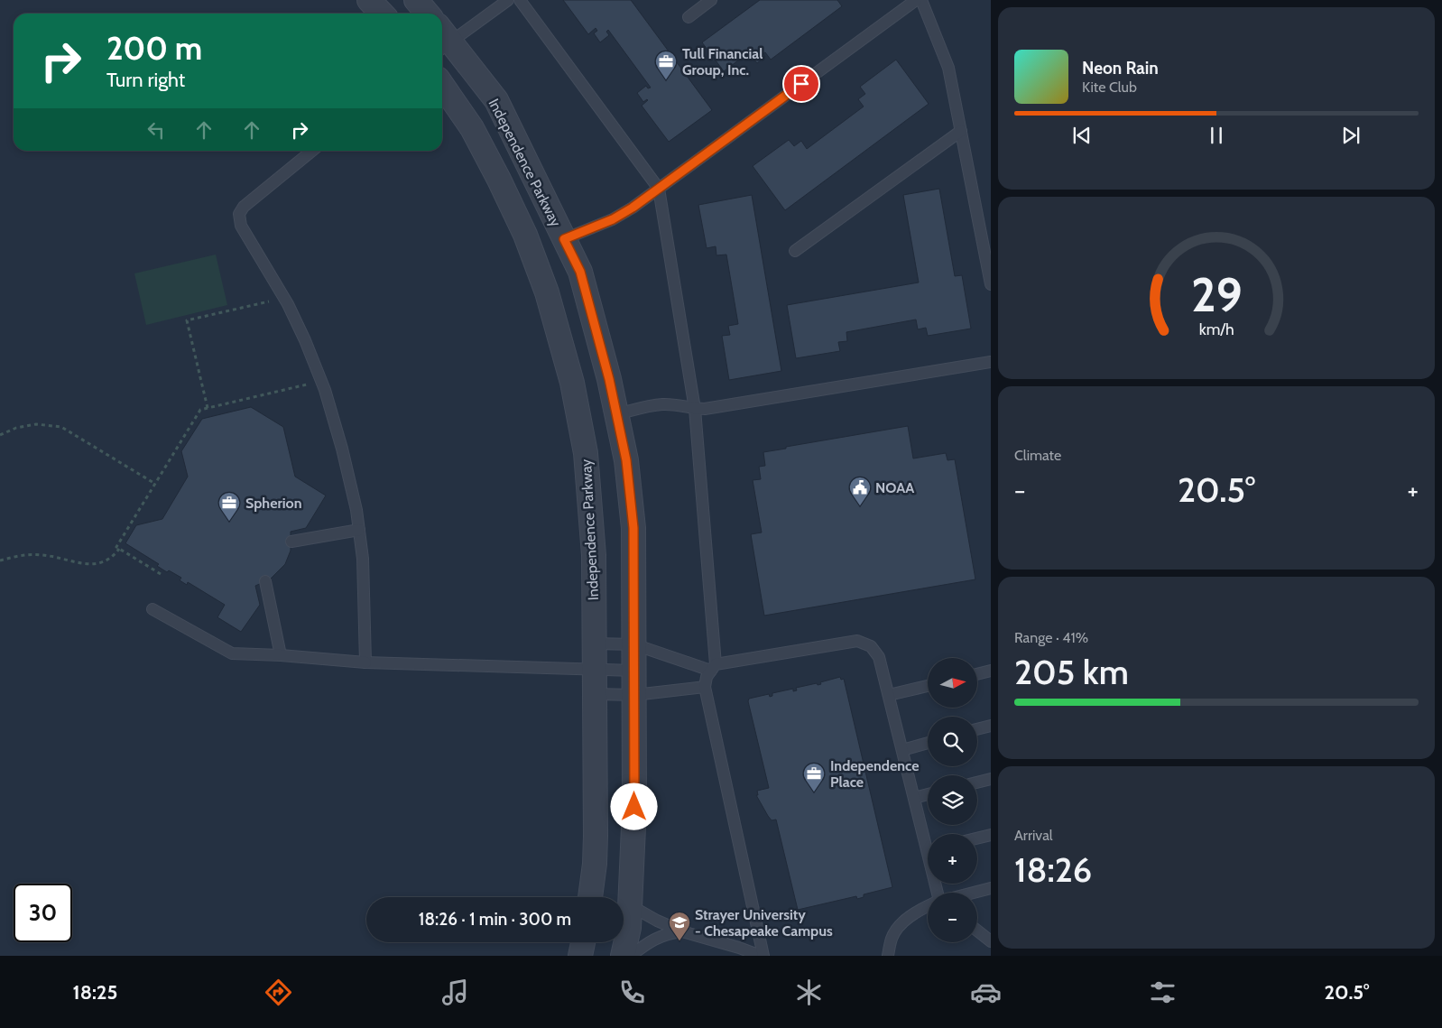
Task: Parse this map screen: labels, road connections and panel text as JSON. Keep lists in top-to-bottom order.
{
  "streets": {
    "street": ["Independence Parkway"]
  },
  "places": {
    "office": ["Tull Financial Group, Inc.", "Spherion", "Independence Place"],
    "public building": ["NOAA"],
    "school or university": ["Strayer University - Chesapeake Campus"]
  },
  "north": "right",
  "page": {
    "turn": ["200 m", "Turn right"],
    "song": ["Neon Rain", "Kite Club"],
    "tile": [
      "Climate",
      ["Range · 41%", "205 km"],
      ["Arrival", "18:26"]
    ],
    "heat": ["−", "20.5°", "+"],
    "map_buttons": ["+", "−"],
    "limit": "30",
    "trip": "18:26 · 1 min · 300 m",
    "tabs": ["18:25", "20.5°"],
    "gauge": ["29", "km/h"]
  }
}
